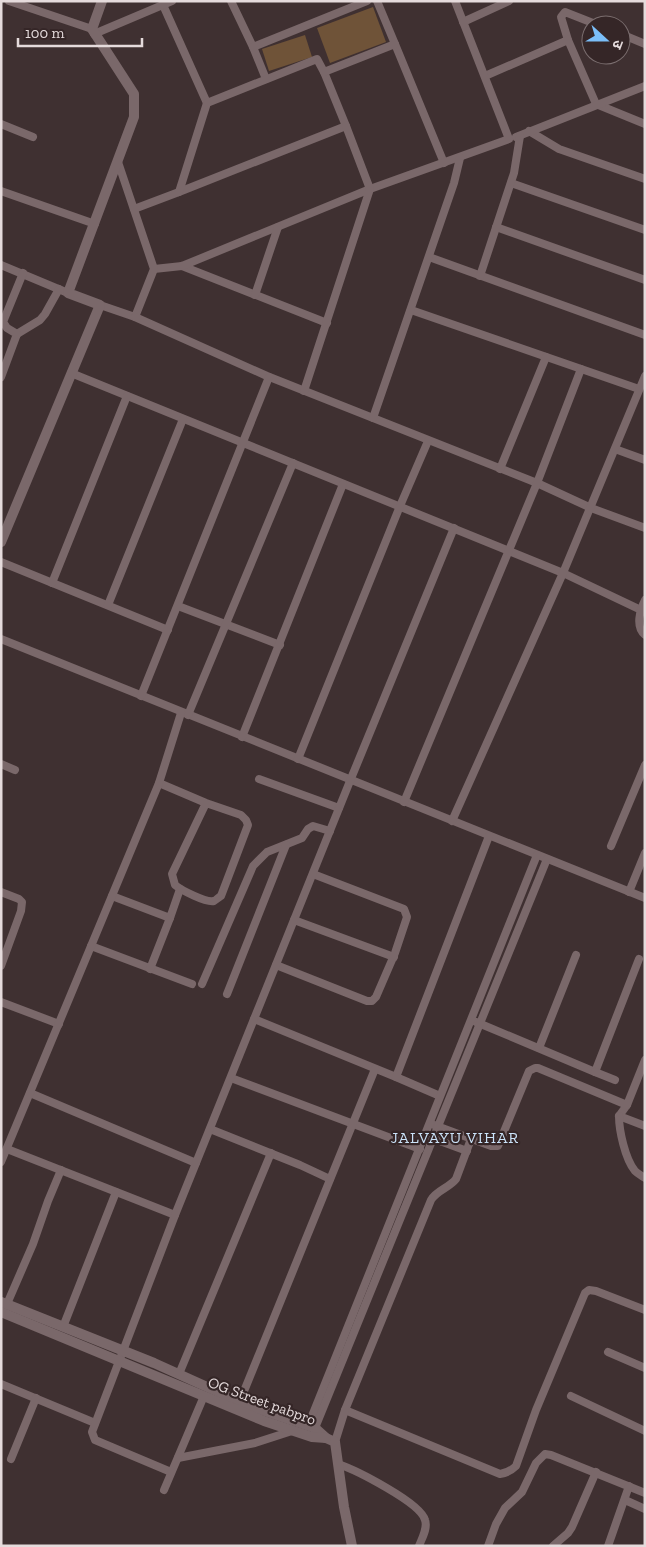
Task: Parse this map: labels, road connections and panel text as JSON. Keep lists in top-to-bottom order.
{
  "streets": {
    "street": ["OG Street pabpro"]
  },
  "districts": ["JALVAYU VIHAR"],
  "scale_bar": "100 m",
  "north": "right"
}
